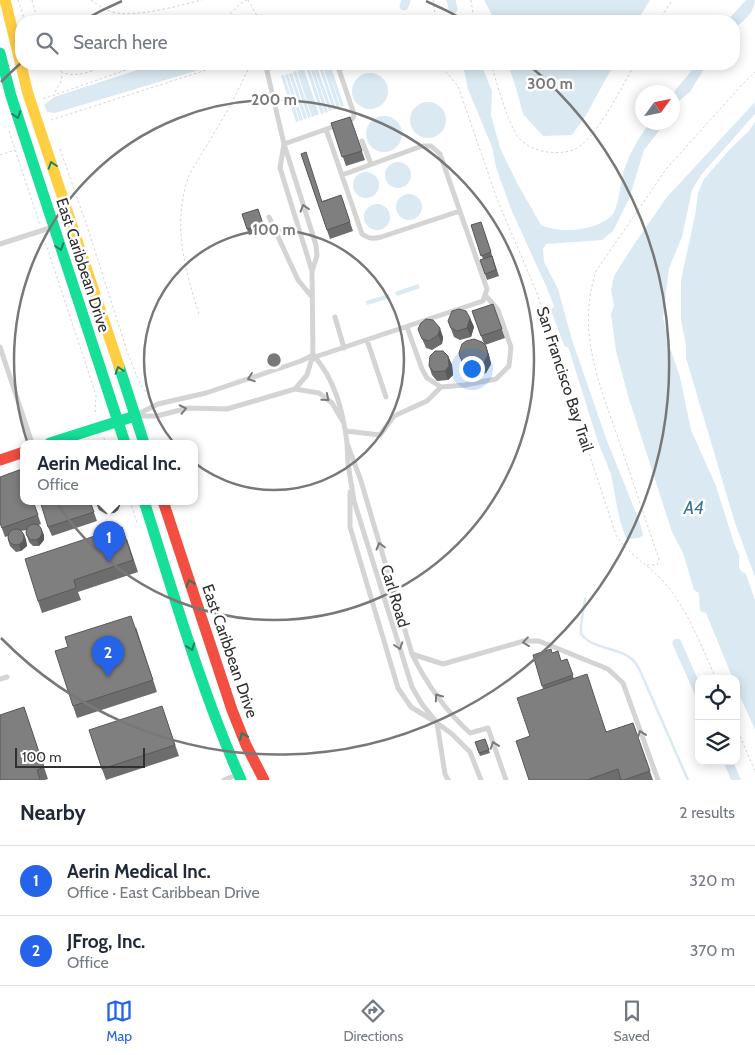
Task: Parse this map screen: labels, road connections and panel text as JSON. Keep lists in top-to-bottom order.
{
  "streets": {
    "main road": ["East Caribbean Drive"],
    "lane": ["Carl Road"],
    "path": ["San Francisco Bay Trail"]
  },
  "water": ["A4"],
  "scale_bar": "100 m",
  "north": "top right",
  "page": {
    "search": "Search here",
    "popup": ["Aerin Medical Inc.", "Office"],
    "pins": ["1", "2"],
    "scale": "100 m",
    "heading": ["Nearby", "2 results"],
    "list": [
      {
        "mark": "1",
        "name": "Aerin Medical Inc.",
        "note": "Office · East Caribbean Drive",
        "value": "320 m"
      },
      {
        "mark": "2",
        "name": "JFrog, Inc.",
        "note": "Office",
        "value": "370 m"
      }
    ],
    "nav": ["Map", "Directions", "Saved"]
  },
  "rings": ["300 m", "200 m", "100 m"]
}
